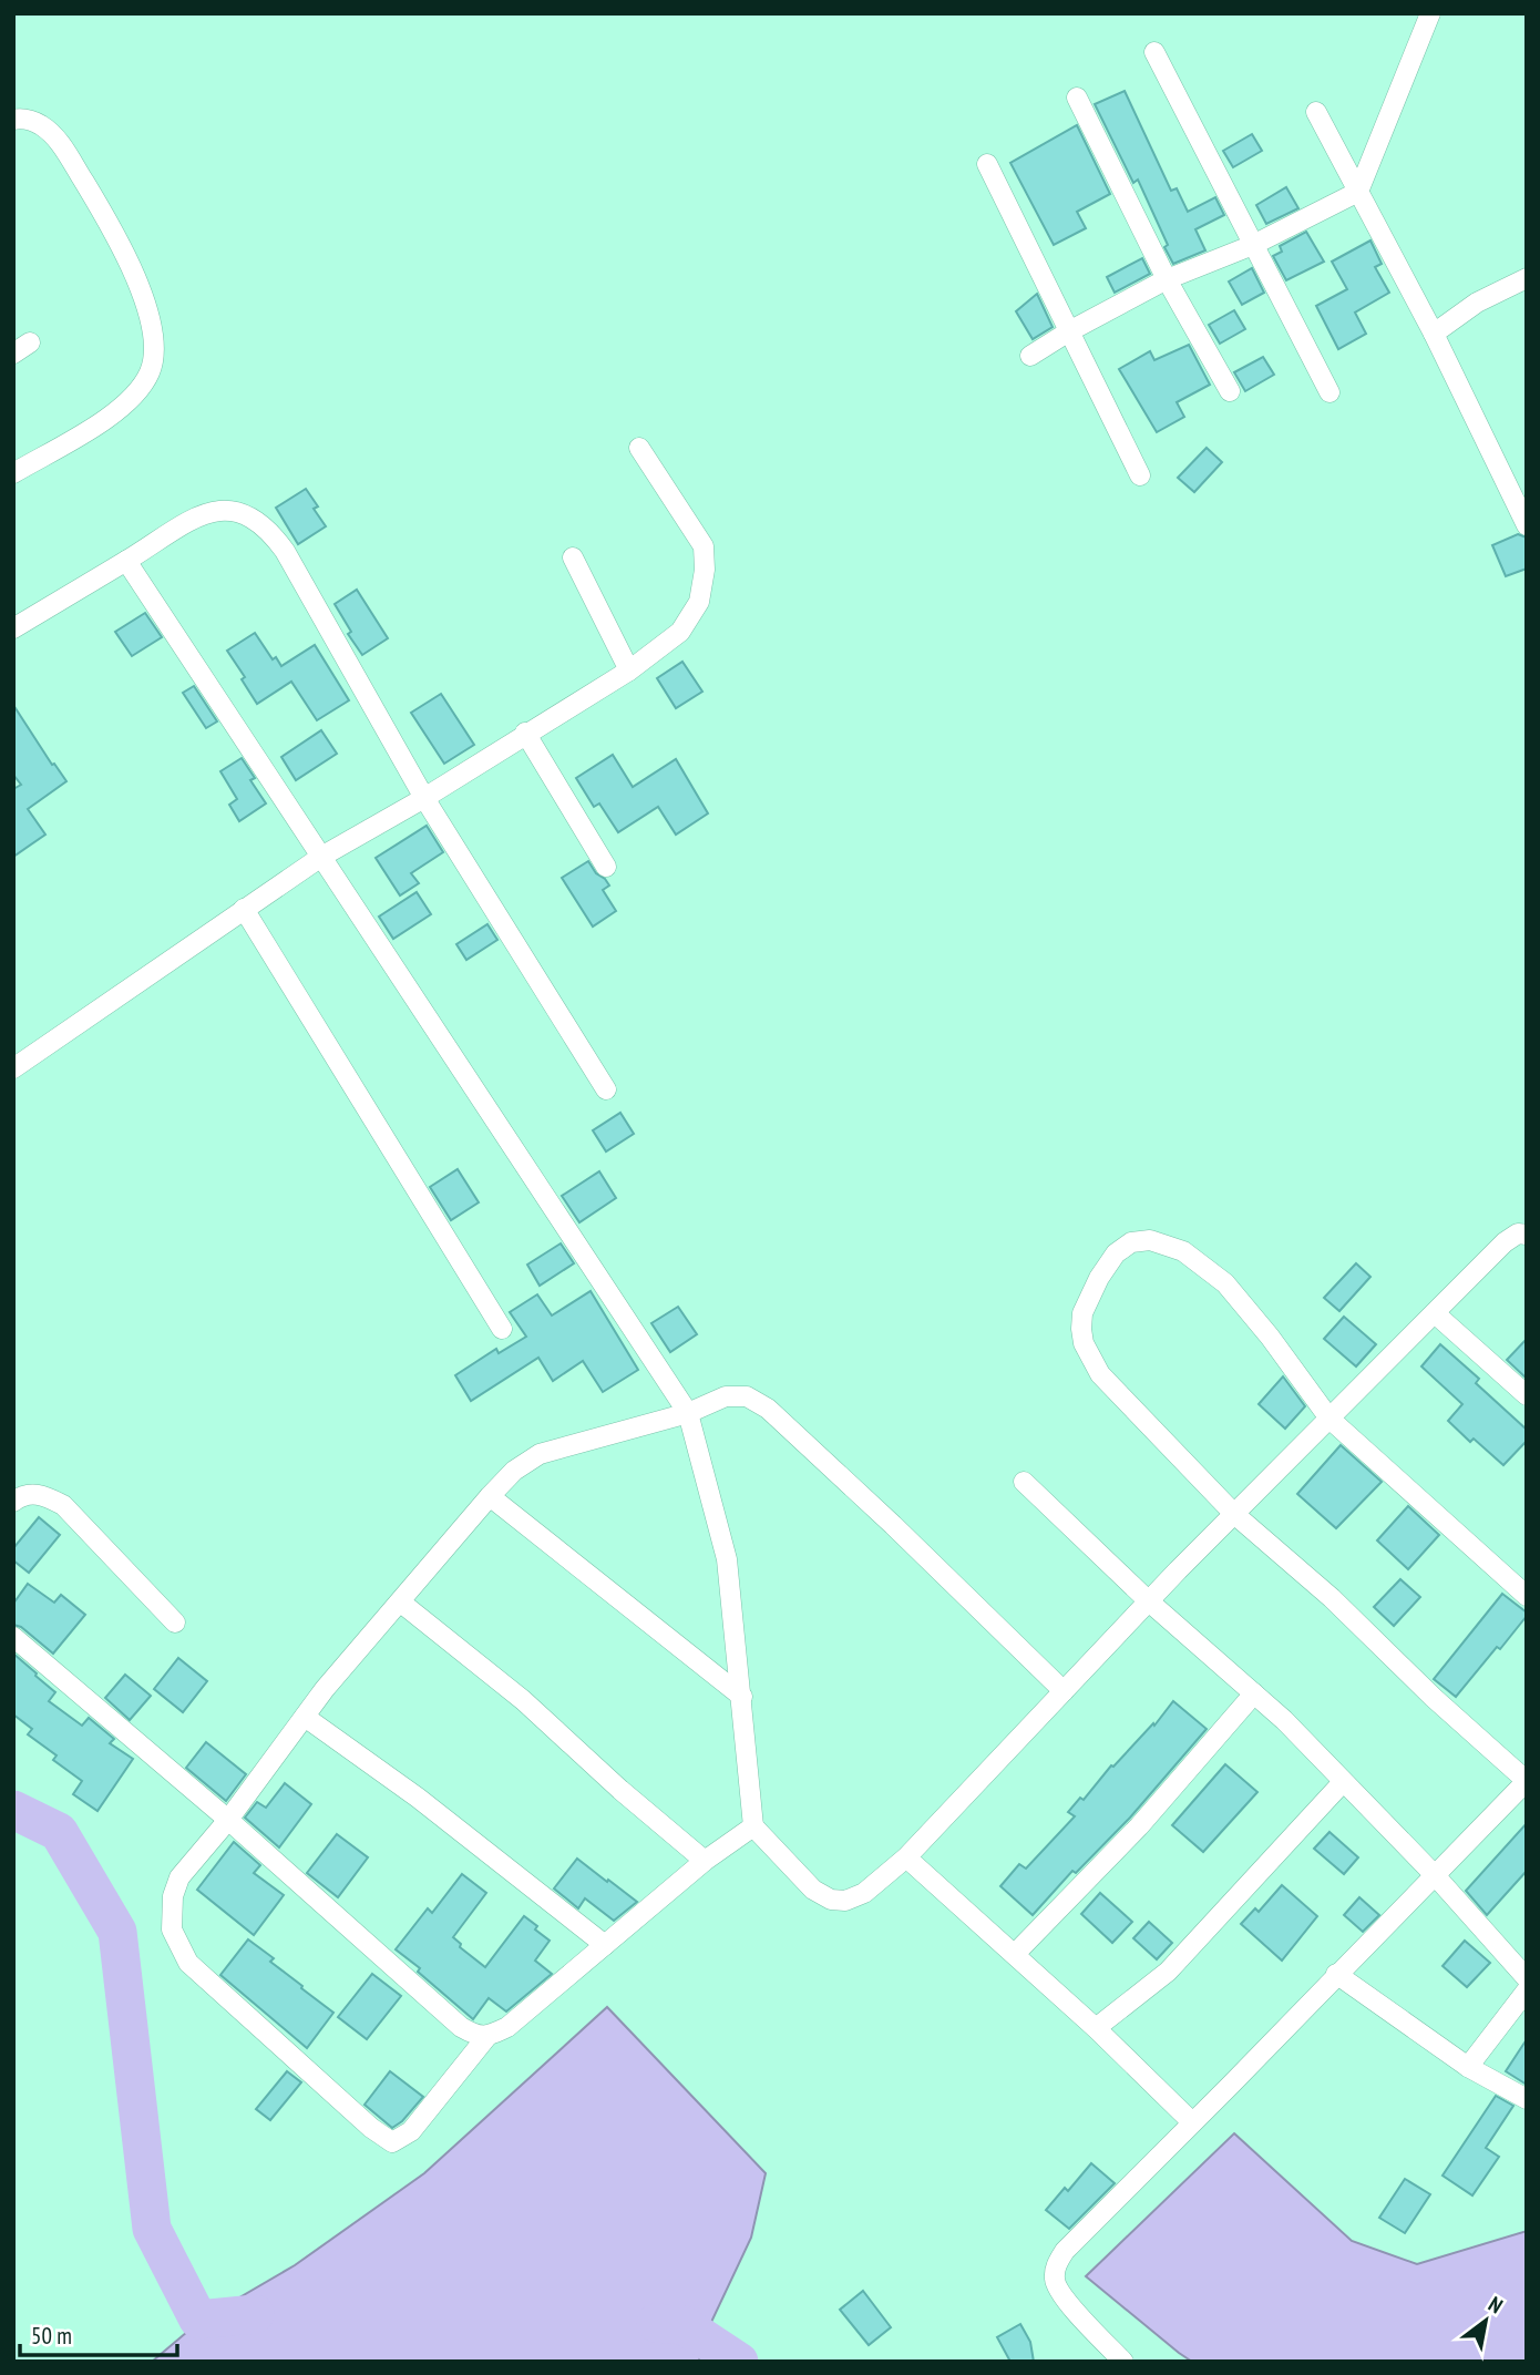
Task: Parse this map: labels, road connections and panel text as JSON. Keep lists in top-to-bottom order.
{
  "scale_bar": "50 m",
  "north": "top right"
}
